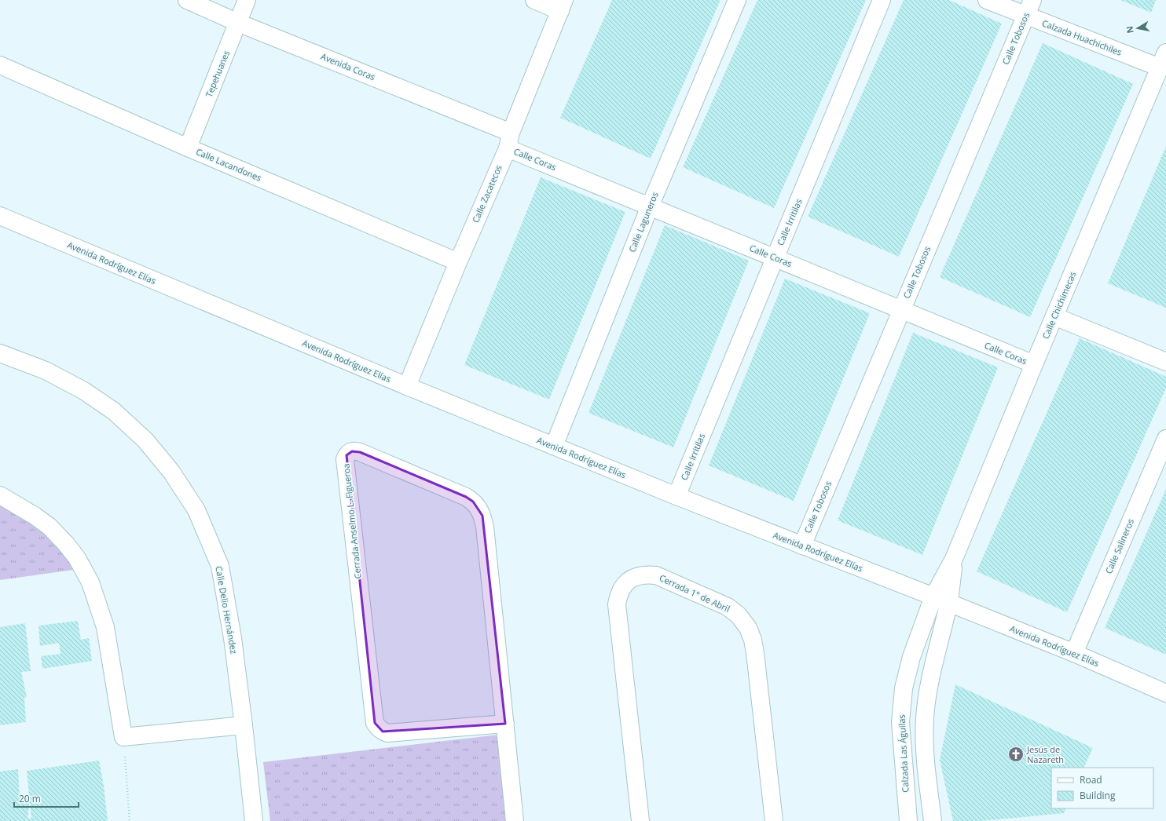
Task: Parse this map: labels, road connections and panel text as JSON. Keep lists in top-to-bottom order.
{
  "streets": {
    "street": [
      "Calzada Huachichiles",
      "Calle Tobosos",
      "Avenida Coras",
      "Tepehuanes",
      "Calle Coras",
      "Calle Lacandones",
      "Calle Zacatecos",
      "Calle Laguneros",
      "Calle Irritilas",
      "Avenida Rodríguez Elías",
      "Calle Chichimecas",
      "Cerrada Anselmo L. Figueroa",
      "Calle Salineros",
      "Cerrada 1° de Abril",
      "Calle Delio Hernández",
      "Calzada Las Águilas"
    ]
  },
  "crossings": [
    ["Calzada Huachichiles", "Calle Tobosos"],
    ["Calzada Huachichiles", "Calle Chichimecas"],
    ["Calle Tobosos", "Calle Coras"],
    ["Calle Tobosos", "Avenida Rodríguez Elías"],
    ["Avenida Coras", "Tepehuanes"],
    ["Avenida Coras", "Calle Coras"],
    ["Avenida Coras", "Calle Zacatecos"],
    ["Tepehuanes", "Calle Lacandones"],
    ["Calle Coras", "Calle Zacatecos"],
    ["Calle Coras", "Calle Laguneros"],
    ["Calle Coras", "Calle Irritilas"],
    ["Calle Coras", "Calle Chichimecas"],
    ["Calle Lacandones", "Calle Zacatecos"],
    ["Calle Zacatecos", "Avenida Rodríguez Elías"],
    ["Calle Laguneros", "Avenida Rodríguez Elías"],
    ["Calle Irritilas", "Avenida Rodríguez Elías"],
    ["Avenida Rodríguez Elías", "Calle Chichimecas"],
    ["Avenida Rodríguez Elías", "Calle Salineros"],
    ["Avenida Rodríguez Elías", "Calzada Las Águilas"],
    ["Calle Chichimecas", "Calzada Las Águilas"]
  ],
  "places": {
    "church": ["Jesús de Nazareth"]
  },
  "legend": ["Road", "Building"],
  "scale_bar": "20 m",
  "north": "left"
}
